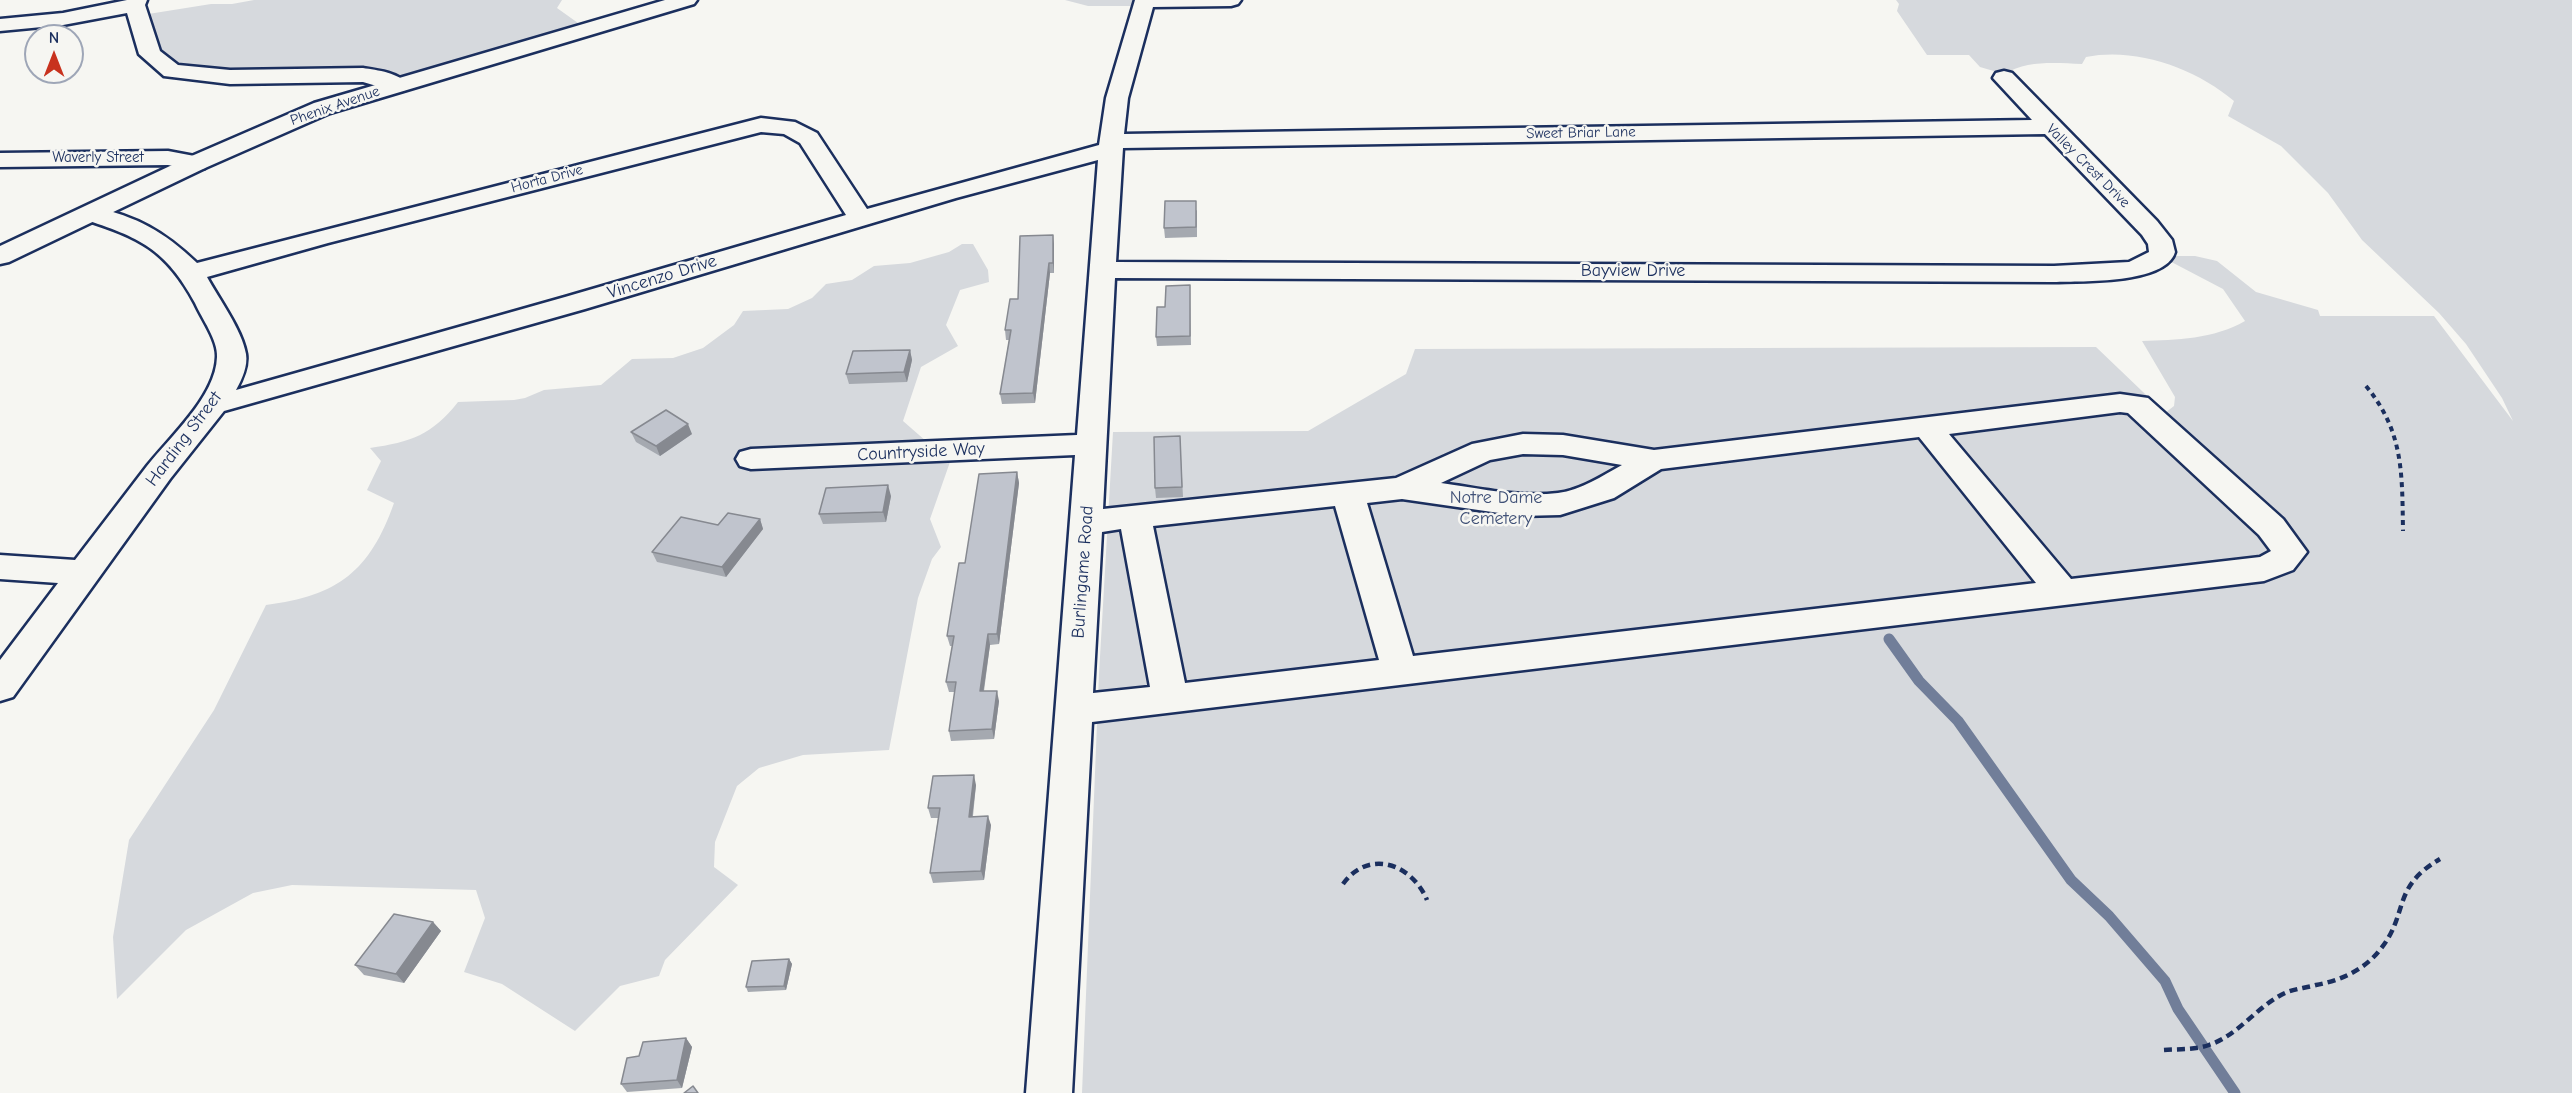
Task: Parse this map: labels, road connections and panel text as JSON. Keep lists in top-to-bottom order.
{
  "streets": {
    "street": [
      "Phenix Avenue",
      "Sweet Briar Lane",
      "Waverly Street",
      "Valley Crest Drive",
      "Horta Drive",
      "Bayview Drive",
      "Vincenzo Drive",
      "Harding Street",
      "Countryside Way",
      "Burlingame Road"
    ]
  },
  "crossings": [
    ["Phenix Avenue", "Waverly Street"],
    ["Phenix Avenue", "Harding Street"],
    ["Sweet Briar Lane", "Valley Crest Drive"],
    ["Sweet Briar Lane", "Vincenzo Drive"],
    ["Sweet Briar Lane", "Burlingame Road"],
    ["Valley Crest Drive", "Bayview Drive"],
    ["Horta Drive", "Vincenzo Drive"],
    ["Horta Drive", "Harding Street"],
    ["Bayview Drive", "Burlingame Road"],
    ["Vincenzo Drive", "Harding Street"],
    ["Vincenzo Drive", "Burlingame Road"],
    ["Countryside Way", "Burlingame Road"]
  ],
  "parks": ["Notre Dame Cemetery"],
  "north": "top"
}
